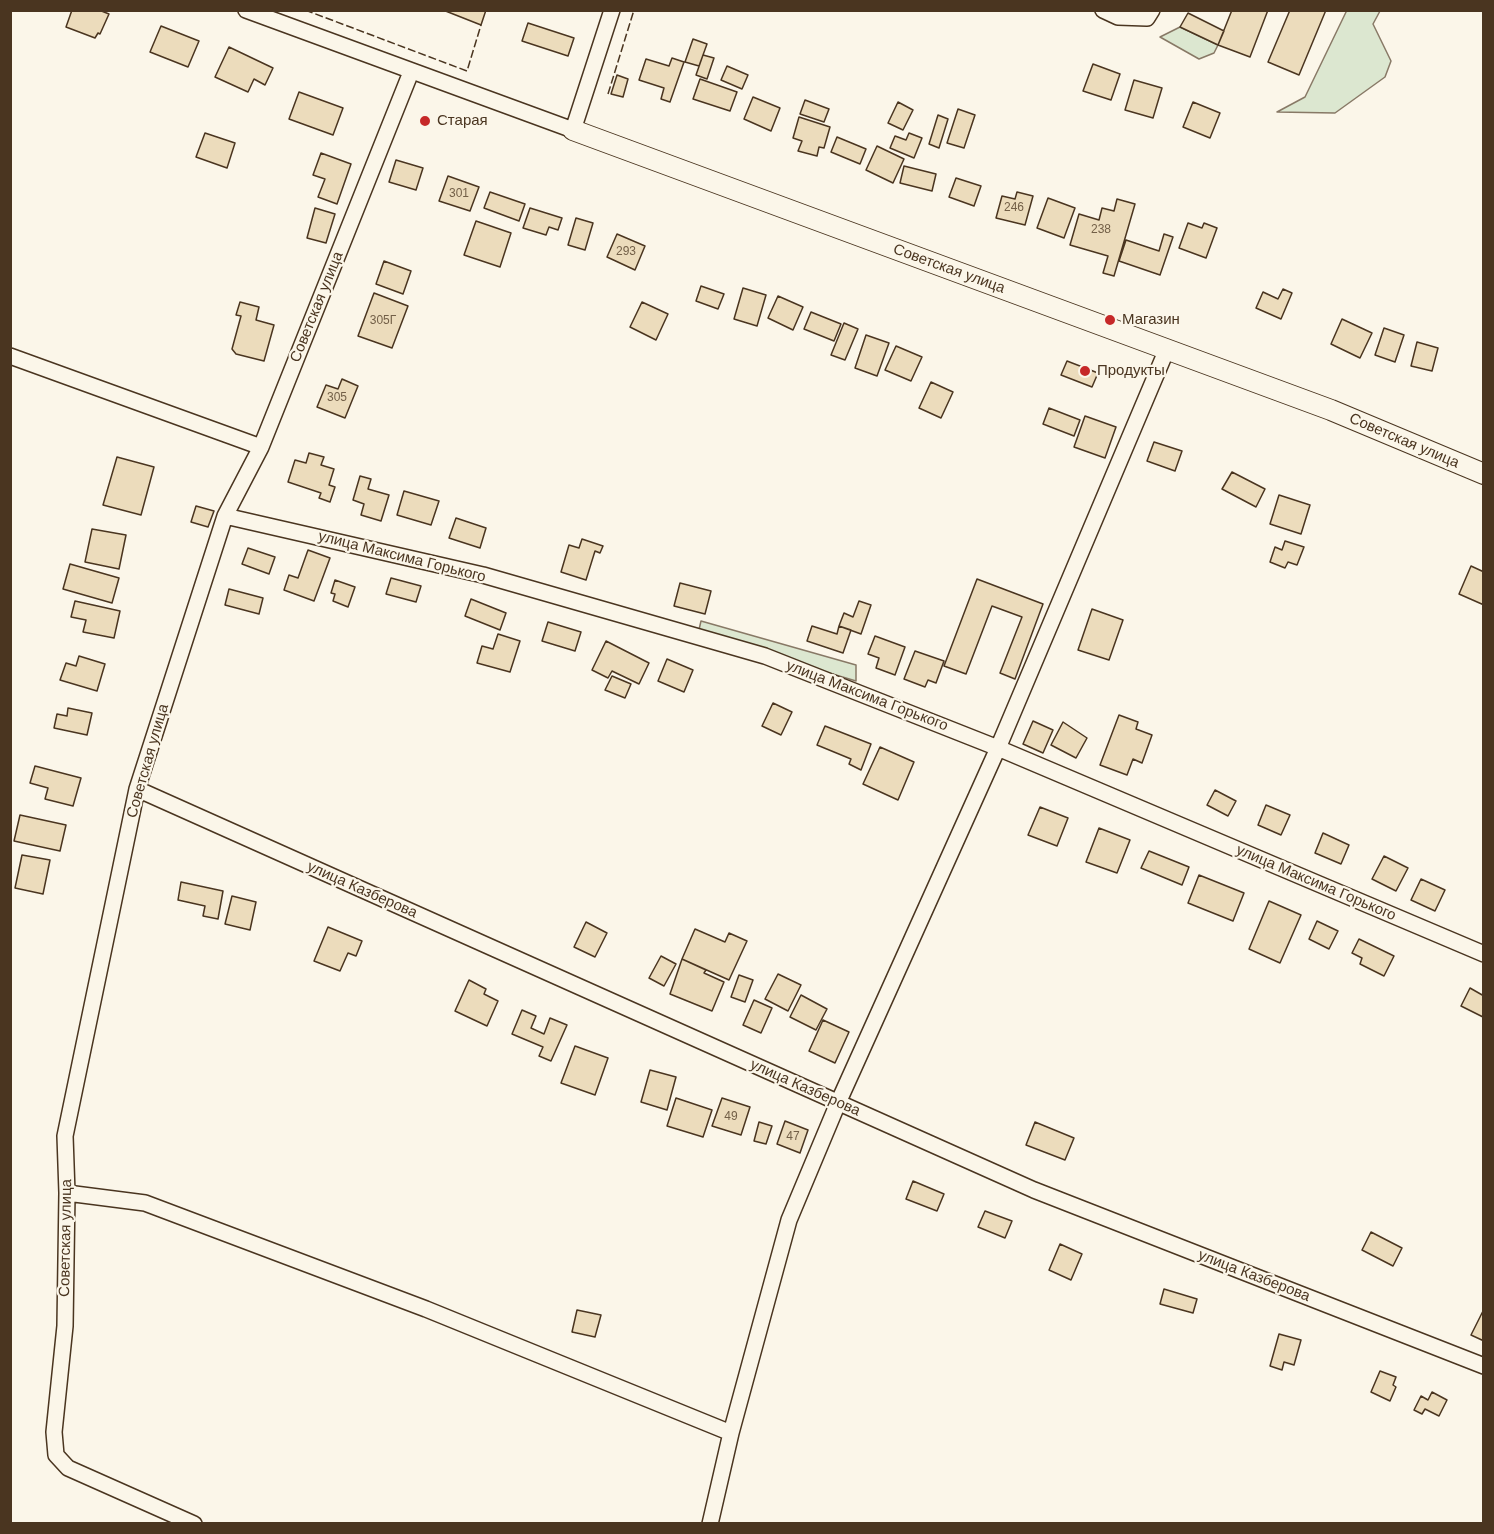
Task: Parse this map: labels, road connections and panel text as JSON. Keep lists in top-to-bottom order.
{
  "streets": {
    "street": ["Советская улица", "улица Максима Горького", "улица Казберова"]
  },
  "crossings": [
    ["Советская улица", "улица Максима Горького"],
    ["Советская улица", "улица Казберова"]
  ],
  "places": ["Старая", "Магазин", "Продукты"],
  "house_numbers": [
    "301",
    "246",
    "238",
    "293",
    "305Г",
    "305",
    "49",
    "47"
  ]
}
